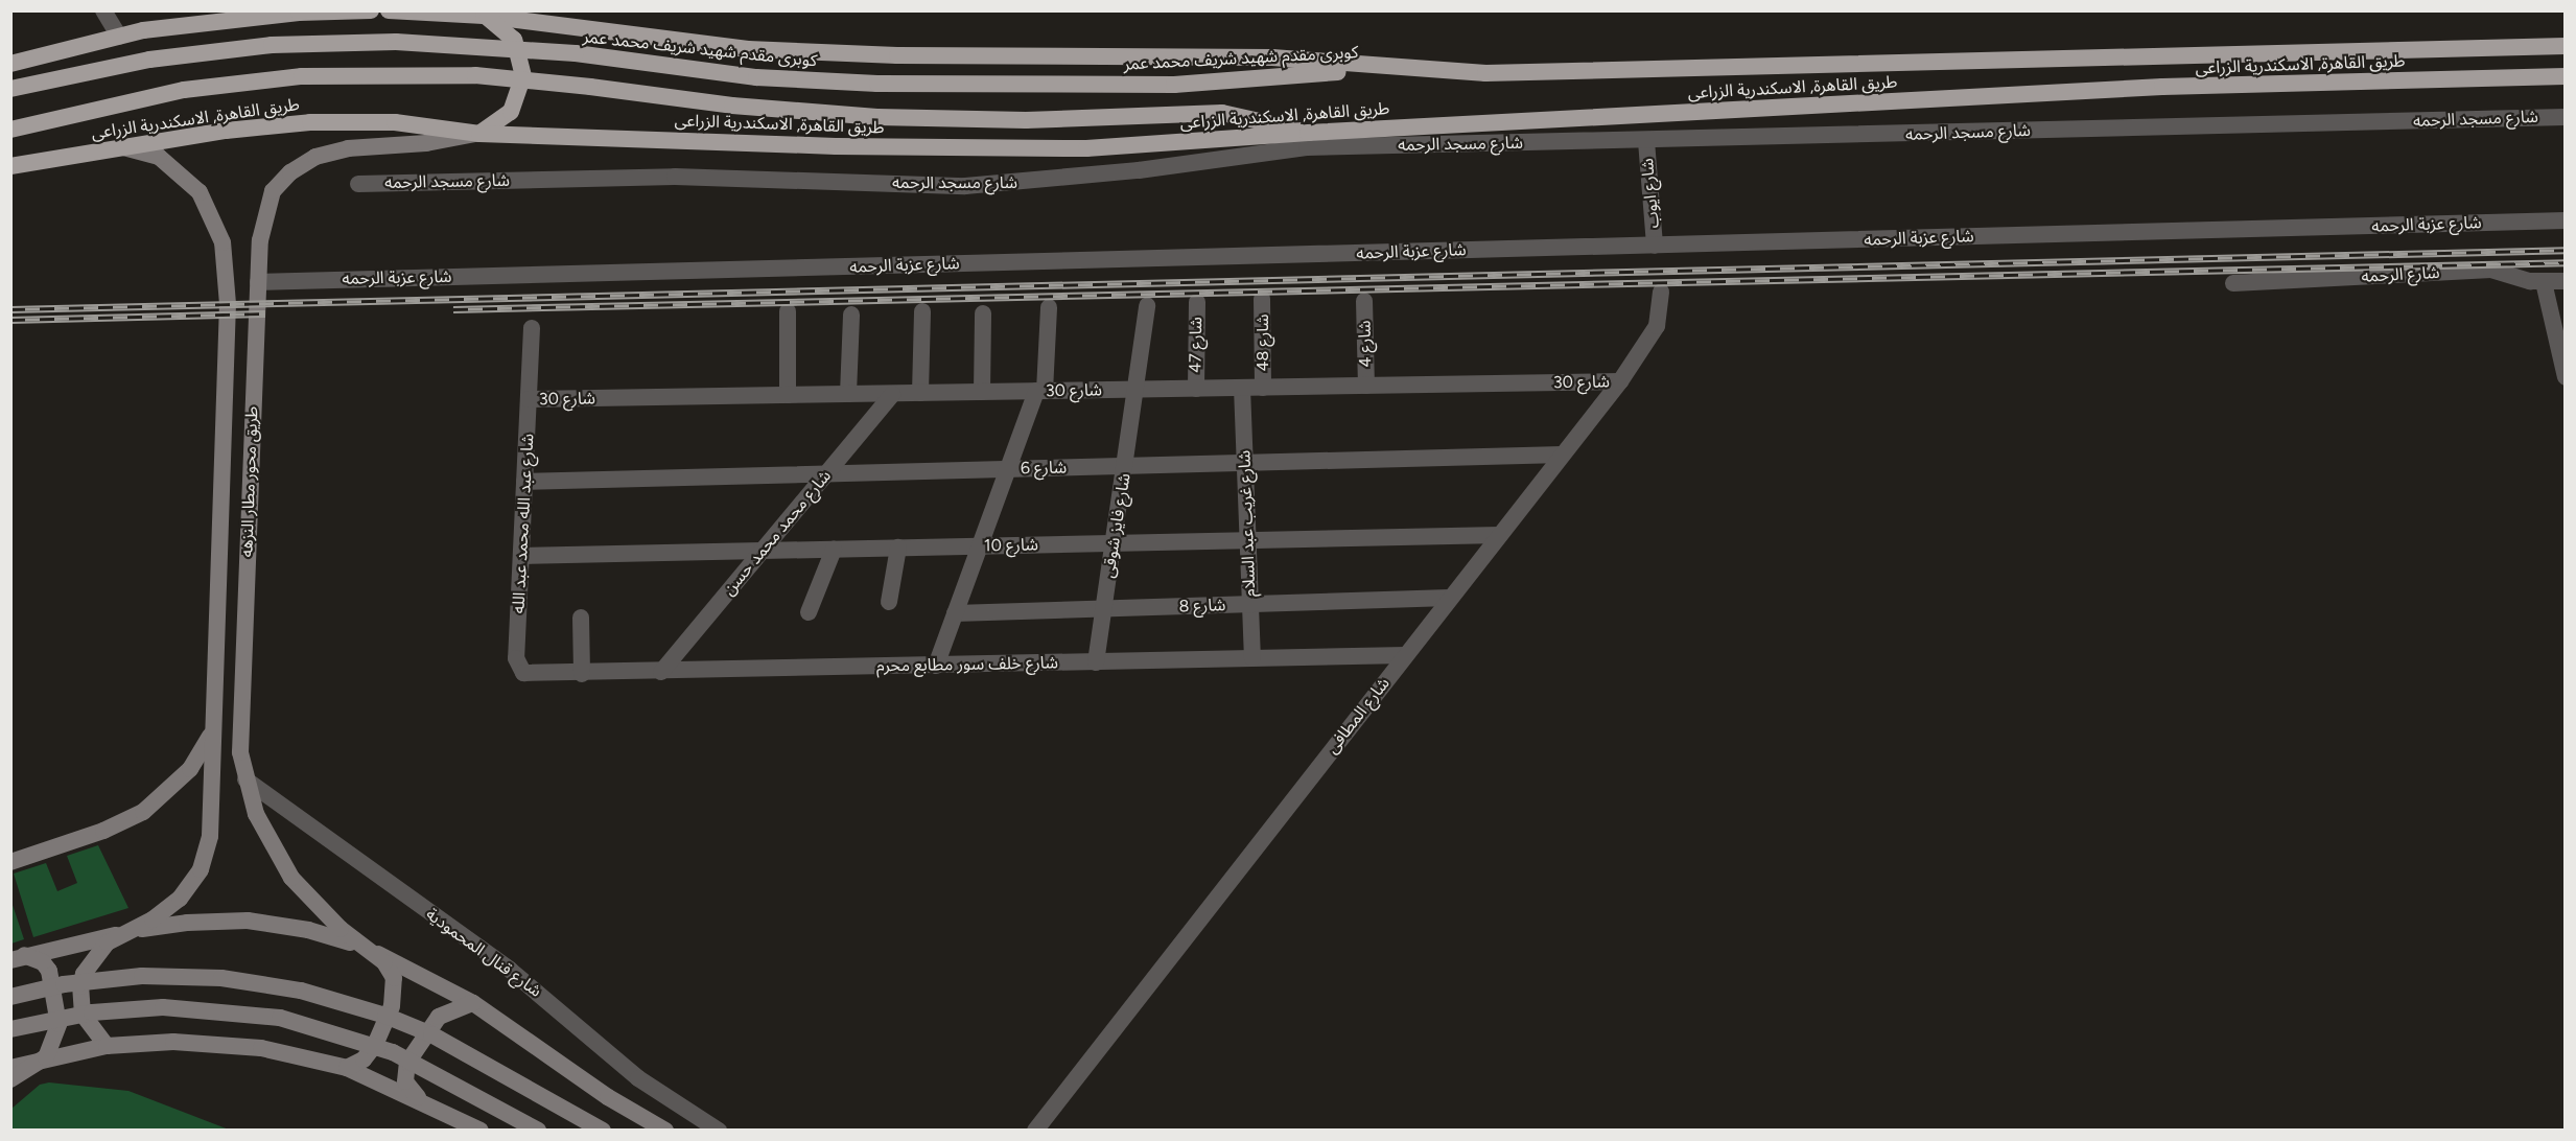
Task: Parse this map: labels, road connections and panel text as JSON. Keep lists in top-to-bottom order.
{
  "streets": {
    "highway": ["كوبرى مقدم شهيد شريف محمد عمر", "طريق القاهرة, الاسكندرية الزراعى"],
    "main road": ["طريق محور مطار النزهه"],
    "street": [
      "شارع مسجد الرحمه",
      "شارع ايوب",
      "شارع عزبة الرحمه",
      "شارع الرحمه",
      "شارع 48",
      "شارع 4",
      "شارع 47",
      "شارع 30",
      "شارع 6",
      "شارع عبد الله محمد عبد الله",
      "شارع غريب عبد السلام",
      "شارع فايز شوقى",
      "شارع محمد محمد حسن",
      "شارع 10",
      "شارع 8",
      "شارع خلف سور مطابع محرم",
      "شارع المطافى",
      "شارع قنال المحمودية"
    ]
  },
  "crossings": [
    ["كوبرى مقدم شهيد شريف محمد عمر", "طريق القاهرة, الاسكندرية الزراعى"],
    ["طريق القاهرة, الاسكندرية الزراعى", "طريق محور مطار النزهه"],
    ["شارع مسجد الرحمه", "شارع ايوب"],
    ["شارع ايوب", "شارع عزبة الرحمه"],
    ["شارع عزبة الرحمه", "طريق محور مطار النزهه"],
    ["شارع 48", "شارع 30"],
    ["شارع 4", "شارع 30"],
    ["شارع 47", "شارع 30"],
    ["شارع 30", "شارع عبد الله محمد عبد الله"],
    ["شارع 30", "شارع غريب عبد السلام"],
    ["شارع 30", "شارع فايز شوقى"],
    ["شارع 30", "شارع محمد محمد حسن"],
    ["شارع 30", "شارع المطافى"],
    ["شارع 6", "شارع عبد الله محمد عبد الله"],
    ["شارع 6", "شارع غريب عبد السلام"],
    ["شارع 6", "شارع فايز شوقى"],
    ["شارع 6", "شارع محمد محمد حسن"],
    ["شارع 6", "شارع المطافى"],
    ["طريق محور مطار النزهه", "شارع قنال المحمودية"],
    ["شارع عبد الله محمد عبد الله", "شارع 10"],
    ["شارع عبد الله محمد عبد الله", "شارع خلف سور مطابع محرم"],
    ["شارع غريب عبد السلام", "شارع 10"],
    ["شارع غريب عبد السلام", "شارع 8"],
    ["شارع غريب عبد السلام", "شارع خلف سور مطابع محرم"],
    ["شارع فايز شوقى", "شارع 10"],
    ["شارع فايز شوقى", "شارع 8"],
    ["شارع فايز شوقى", "شارع خلف سور مطابع محرم"],
    ["شارع محمد محمد حسن", "شارع 10"],
    ["شارع محمد محمد حسن", "شارع خلف سور مطابع محرم"],
    ["شارع 10", "شارع المطافى"],
    ["شارع 8", "شارع المطافى"],
    ["شارع خلف سور مطابع محرم", "شارع المطافى"]
  ]
}
